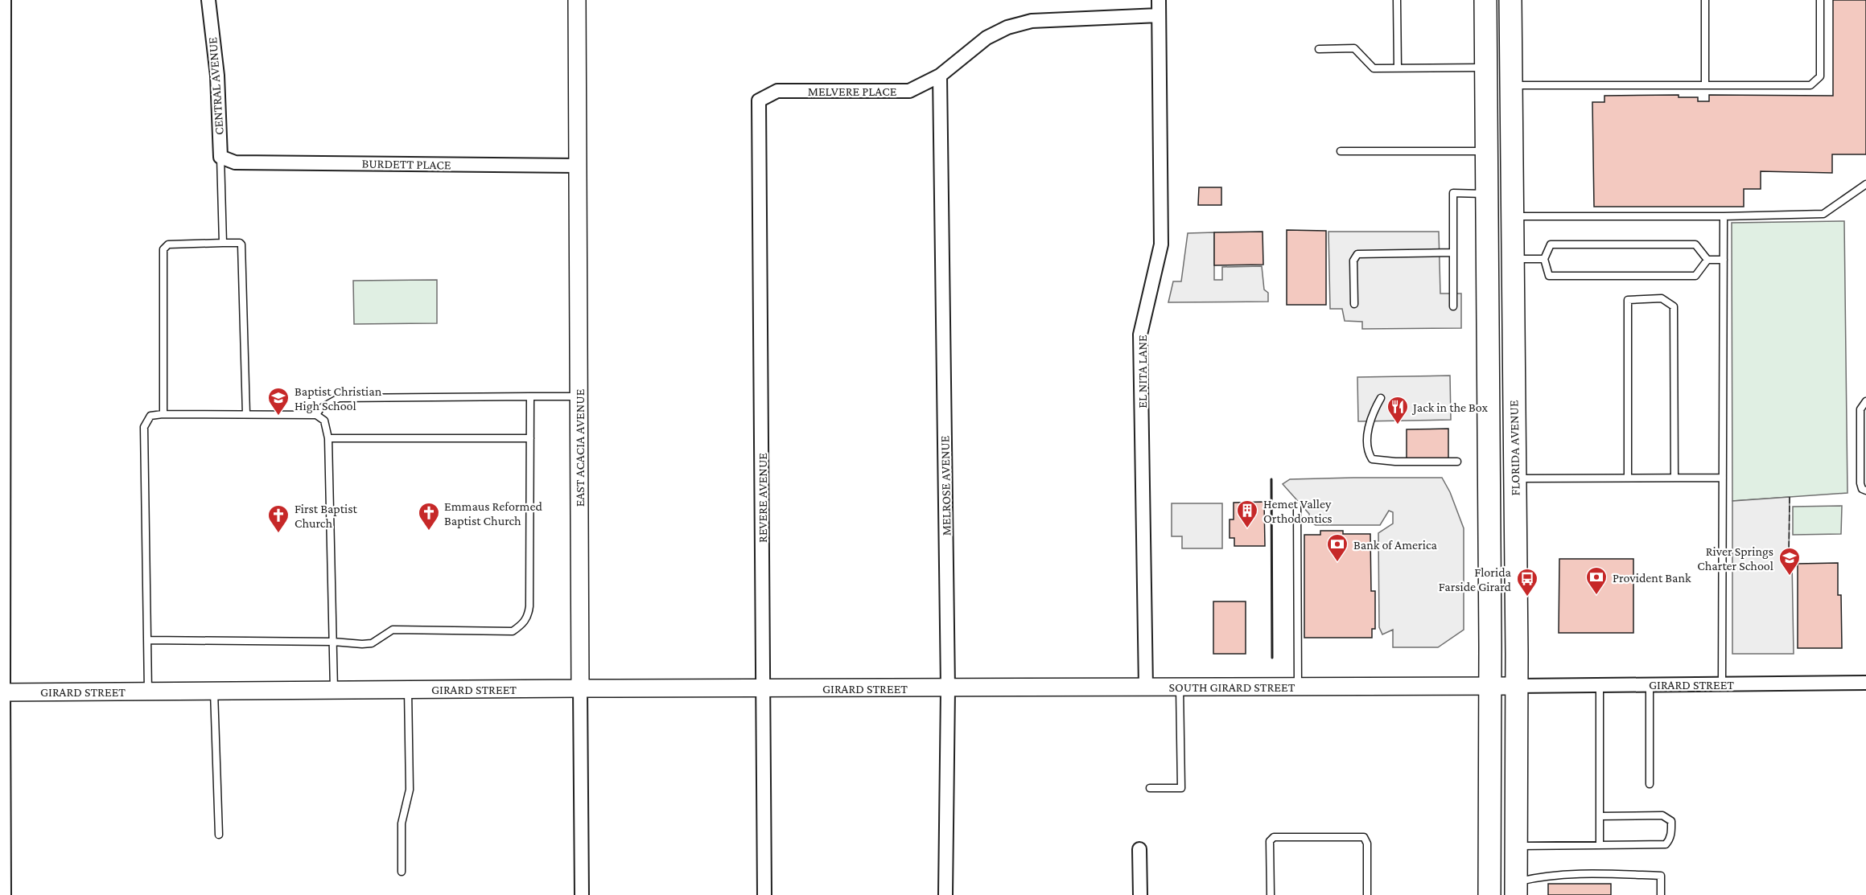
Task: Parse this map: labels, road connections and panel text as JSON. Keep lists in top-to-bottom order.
{
  "streets": {
    "main road": ["FLORIDA AVENUE"],
    "street": [
      "CENTRAL AVENUE",
      "MELVERE PLACE",
      "BURDETT PLACE",
      "EL NITA LANE",
      "EAST ACACIA AVENUE",
      "MELROSE AVENUE",
      "REVERE AVENUE",
      "GIRARD STREET",
      "SOUTH GIRARD STREET"
    ]
  },
  "crossings": [
    ["CENTRAL AVENUE", "BURDETT PLACE"],
    ["MELVERE PLACE", "EL NITA LANE"],
    ["MELVERE PLACE", "MELROSE AVENUE"],
    ["MELVERE PLACE", "REVERE AVENUE"],
    ["BURDETT PLACE", "EAST ACACIA AVENUE"],
    ["EL NITA LANE", "SOUTH GIRARD STREET"],
    ["EAST ACACIA AVENUE", "GIRARD STREET"],
    ["FLORIDA AVENUE", "GIRARD STREET"],
    ["FLORIDA AVENUE", "SOUTH GIRARD STREET"],
    ["MELROSE AVENUE", "GIRARD STREET"],
    ["MELROSE AVENUE", "SOUTH GIRARD STREET"],
    ["REVERE AVENUE", "GIRARD STREET"],
    ["GIRARD STREET", "SOUTH GIRARD STREET"]
  ],
  "places": {
    "school or university": ["Baptist Christian High School", "River Springs Charter School"],
    "restaurant": ["Jack in the Box"],
    "building": ["Hemet Valley Orthodontics"],
    "church": ["Emmaus Reformed Baptist Church", "First Baptist Church"],
    "bank": ["Bank of America", "Provident Bank"],
    "bus stop": ["Florida Farside Girard"]
  }
}
